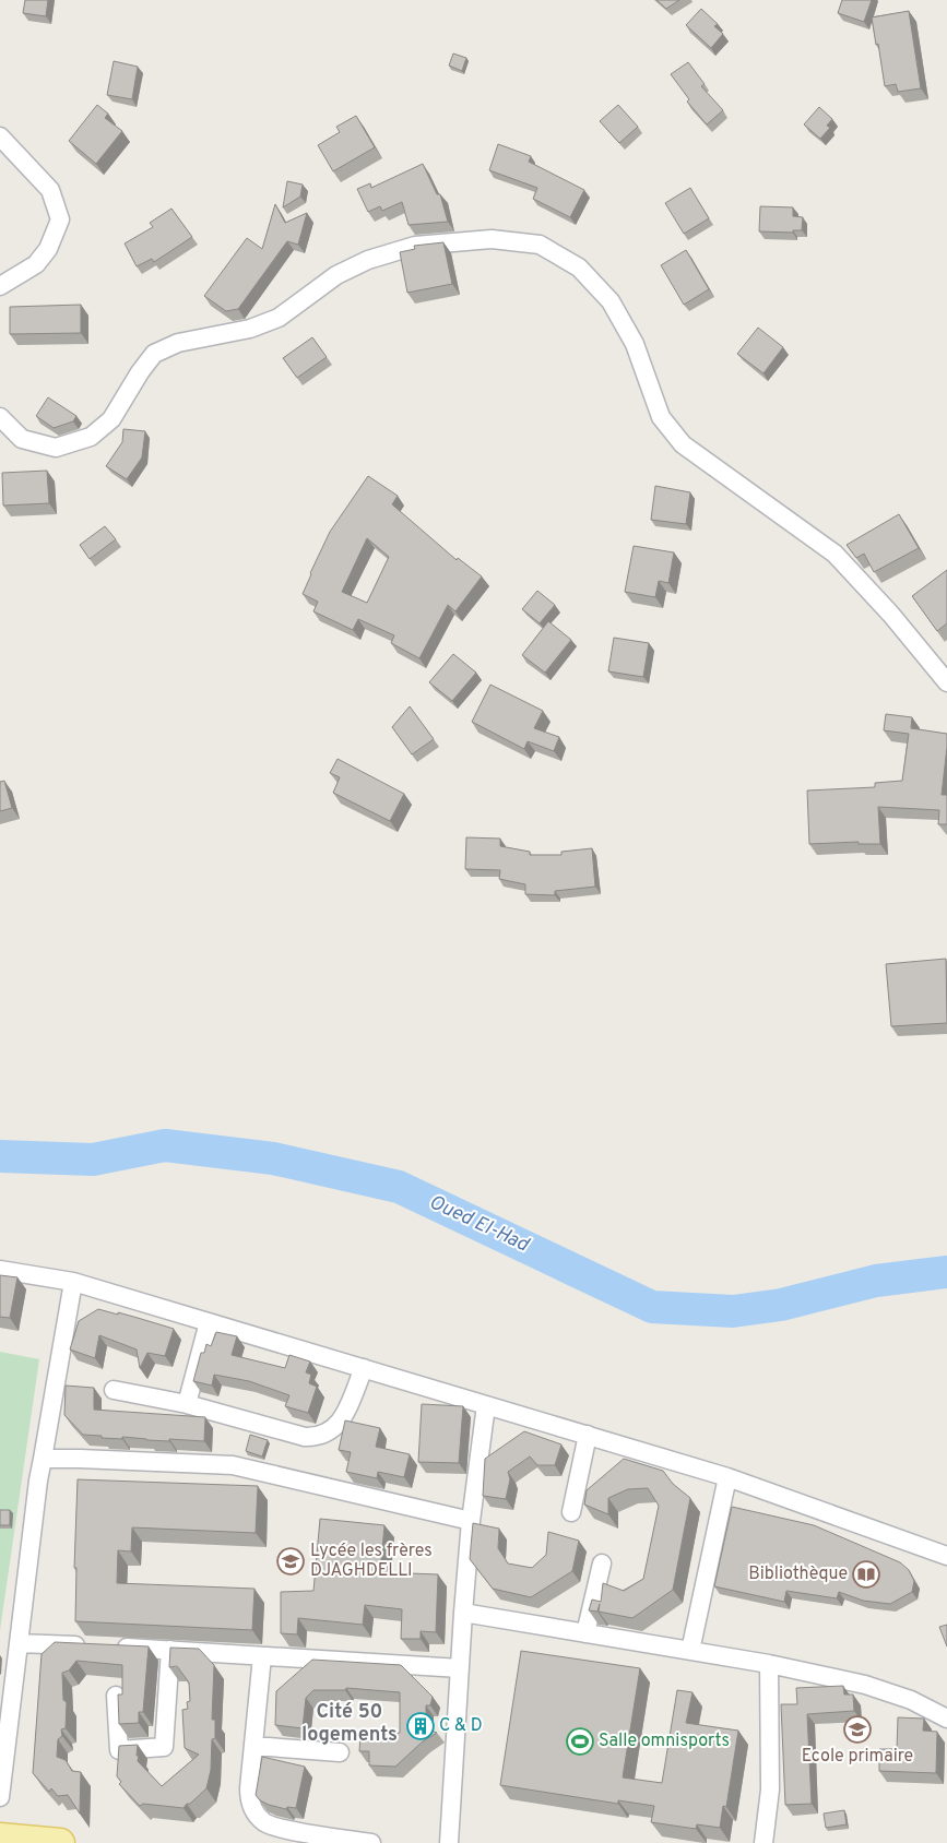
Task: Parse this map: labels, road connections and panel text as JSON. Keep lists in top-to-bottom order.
{
  "districts": ["Cité 50 logements"],
  "water": ["Oued El-Had"],
  "places": {
    "school or university": ["Lycée les frères DJAGHDELLI", "Ecole primaire"],
    "library": ["Bibliothèque"],
    "building": ["C & D"],
    "sports": ["Salle omnisports"]
  }
}
